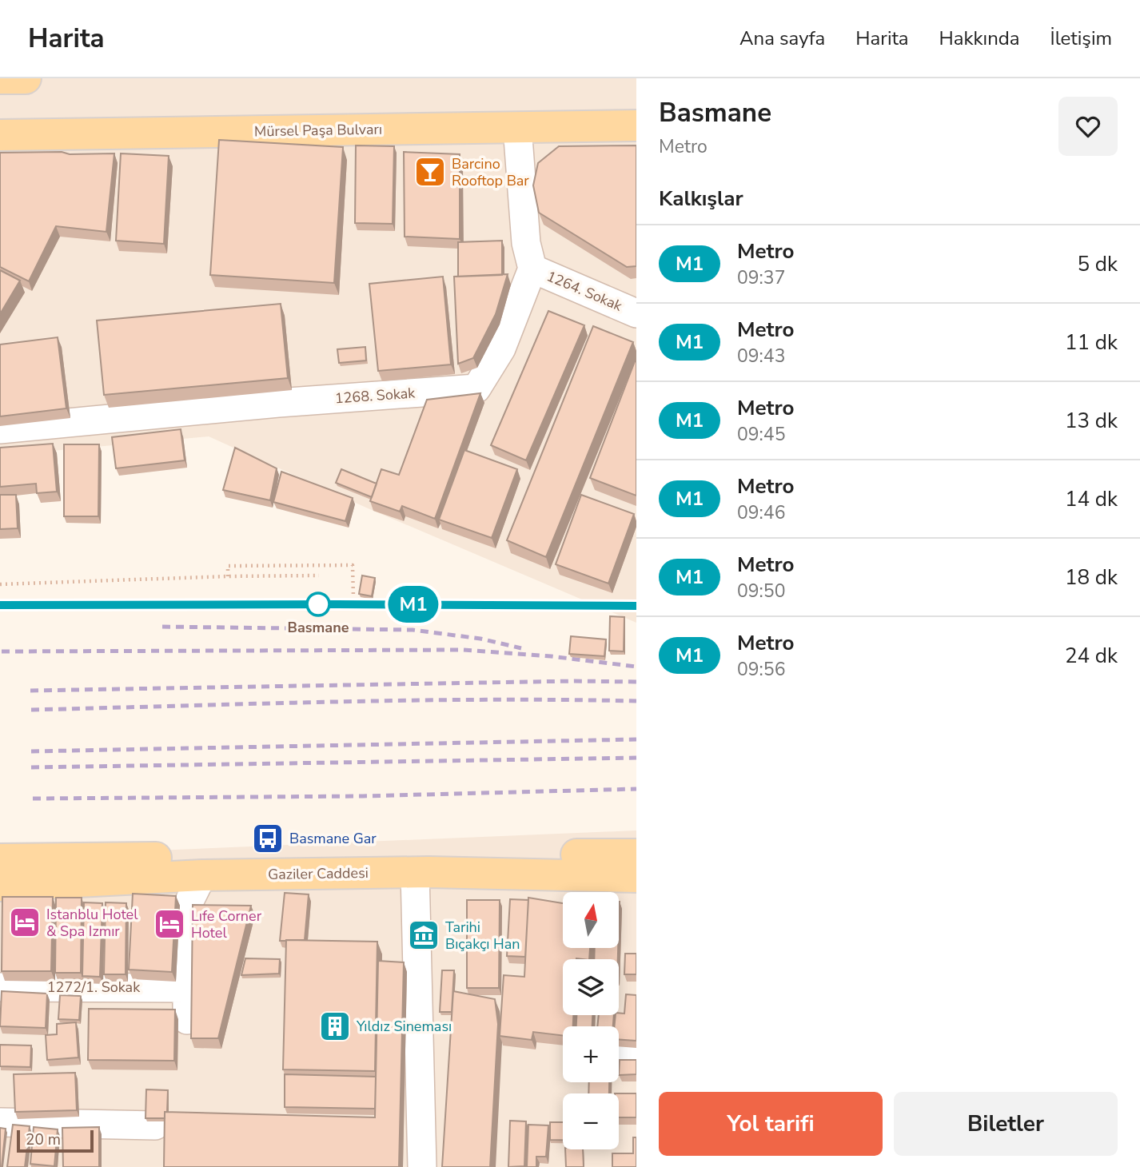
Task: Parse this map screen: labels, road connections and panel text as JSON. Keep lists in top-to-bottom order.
{
  "streets": {
    "main road": ["Mürsel Paşa Bulvarı", "Gaziler Caddesi"],
    "street": ["1264. Sokak", "1268. Sokak", "1272/1. Sokak"]
  },
  "crossings": [
    ["1264. Sokak", "1268. Sokak"]
  ],
  "places": {
    "bar": ["Barcino Rooftop Bar"],
    "other": ["Basmane"],
    "bus stop": ["Basmane Gar"],
    "hotel": ["Istanblu Hotel & Spa Izmır", "Lıfe Corner Hotel"],
    "museum": ["Tarihi Bıçakçı Han"],
    "building": ["Yıldız Sineması"]
  },
  "lines": ["metro line M1"],
  "scale_bar": "20 m",
  "north": "top",
  "page": {
    "header": "Harita",
    "nav": [
      "Ana sayfa",
      "Harita",
      "Hakkında",
      "İletişim"
    ],
    "on_map": "M1",
    "heading": [
      ["Basmane", "Metro"],
      "Kalkışlar"
    ],
    "list": [
      {
        "mark": "M1",
        "name": "Metro",
        "note": "09:37",
        "value": "5 dk"
      },
      {
        "mark": "M1",
        "name": "Metro",
        "note": "09:43",
        "value": "11 dk"
      },
      {
        "mark": "M1",
        "name": "Metro",
        "note": "09:45",
        "value": "13 dk"
      },
      {
        "mark": "M1",
        "name": "Metro",
        "note": "09:46",
        "value": "14 dk"
      },
      {
        "mark": "M1",
        "name": "Metro",
        "note": "09:50",
        "value": "18 dk"
      },
      {
        "mark": "M1",
        "name": "Metro",
        "note": "09:56",
        "value": "24 dk"
      }
    ],
    "map_buttons": ["+", "−"],
    "buttons": ["Yol tarifi", "Biletler"],
    "scale": "20 m"
  }
}
